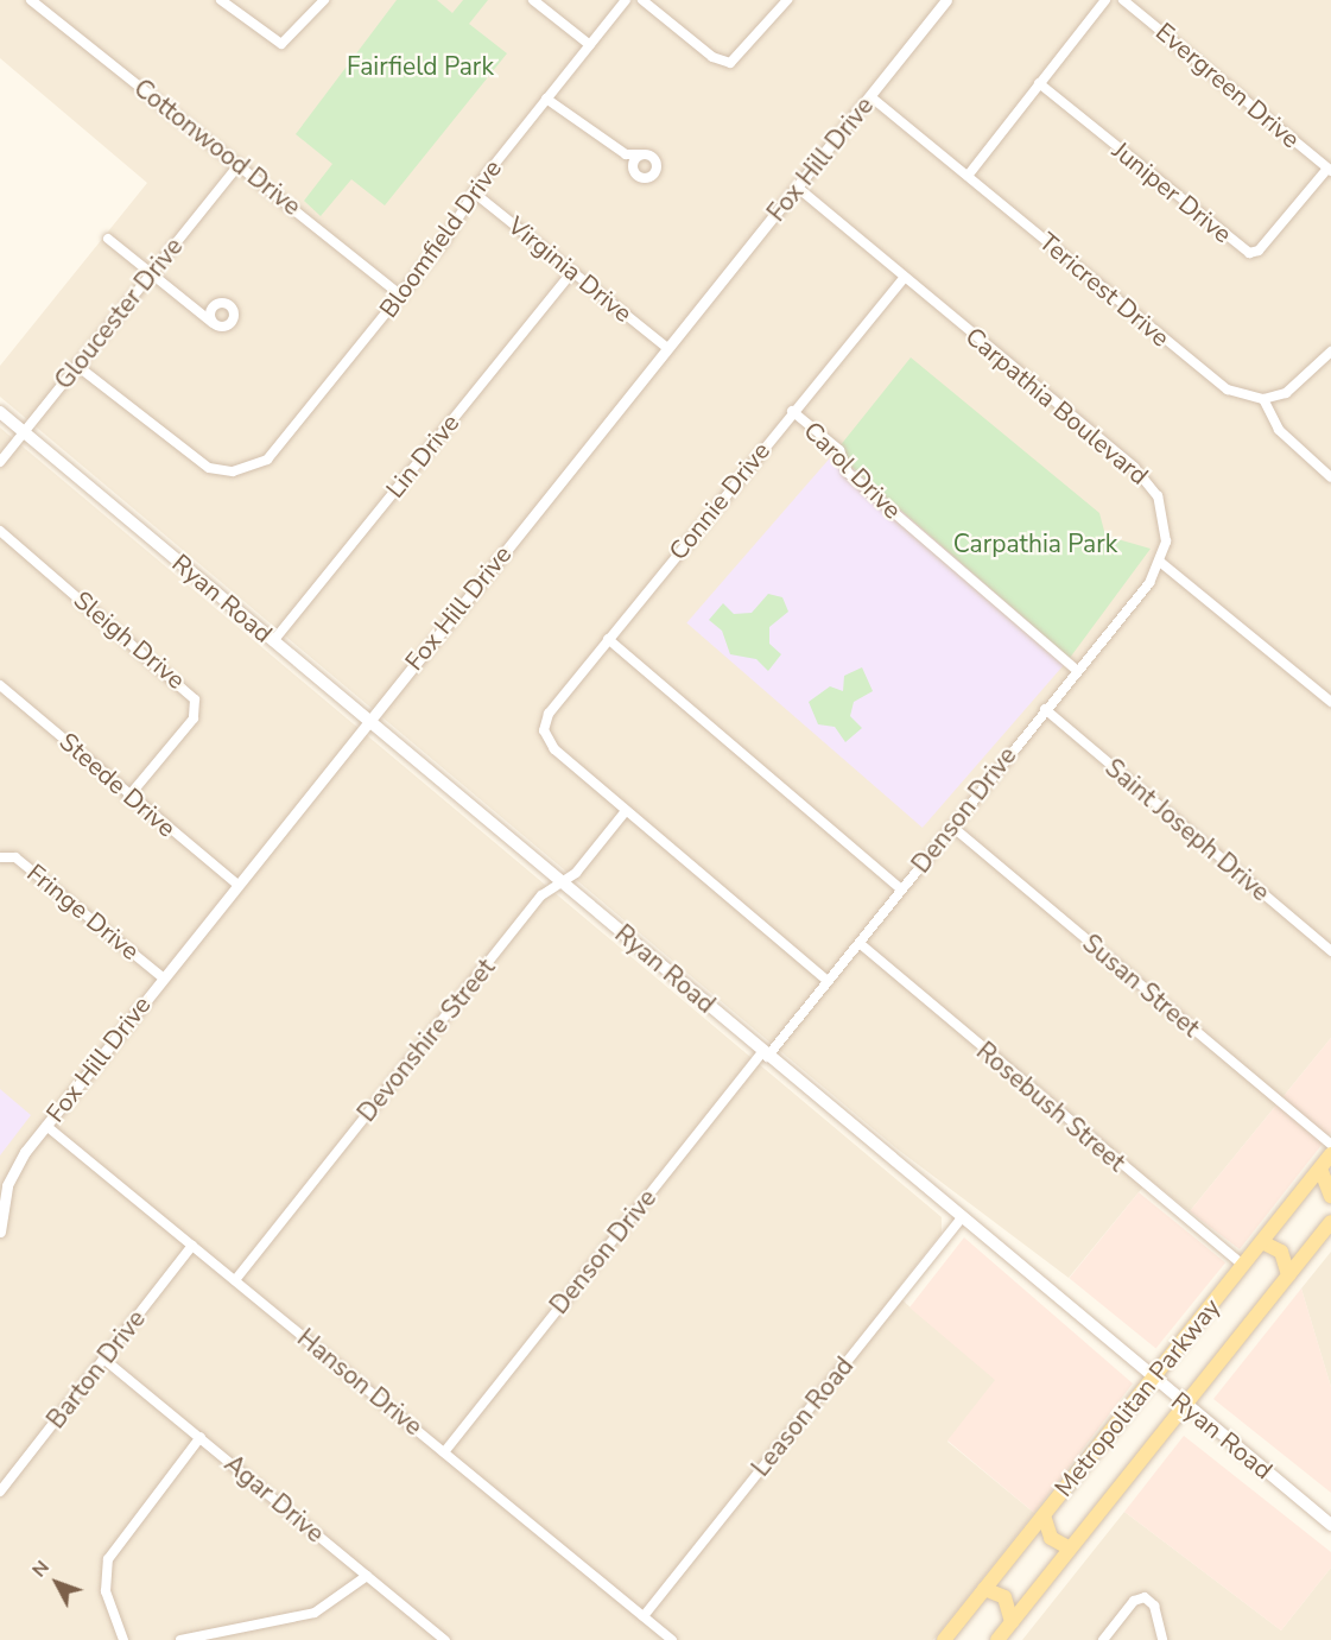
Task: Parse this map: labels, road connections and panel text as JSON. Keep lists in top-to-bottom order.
{
  "streets": {
    "main road": ["Ryan Road", "Metropolitan Parkway"],
    "street": [
      "Evergreen Drive",
      "Cottonwood Drive",
      "Fox Hill Drive",
      "Juniper Drive",
      "Bloomfield Drive",
      "Virginia Drive",
      "Tericrest Drive",
      "Gloucester Drive",
      "Carpathia Boulevard",
      "Lin Drive",
      "Carol Drive",
      "Connie Drive",
      "Sleigh Drive",
      "Steede Drive",
      "Denson Drive",
      "Saint Joseph Drive",
      "Fringe Drive",
      "Susan Street",
      "Devonshire Street",
      "Rosebush Street",
      "Barton Drive",
      "Hanson Drive",
      "Leason Road",
      "Agar Drive"
    ]
  },
  "crossings": [
    ["Evergreen Drive", "Juniper Drive"],
    ["Cottonwood Drive", "Bloomfield Drive"],
    ["Cottonwood Drive", "Gloucester Drive"],
    ["Fox Hill Drive", "Virginia Drive"],
    ["Fox Hill Drive", "Tericrest Drive"],
    ["Fox Hill Drive", "Carpathia Boulevard"],
    ["Fox Hill Drive", "Ryan Road"],
    ["Fox Hill Drive", "Steede Drive"],
    ["Fox Hill Drive", "Fringe Drive"],
    ["Fox Hill Drive", "Hanson Drive"],
    ["Bloomfield Drive", "Virginia Drive"],
    ["Bloomfield Drive", "Gloucester Drive"],
    ["Virginia Drive", "Lin Drive"],
    ["Gloucester Drive", "Ryan Road"],
    ["Carpathia Boulevard", "Connie Drive"],
    ["Carpathia Boulevard", "Denson Drive"],
    ["Lin Drive", "Ryan Road"],
    ["Carol Drive", "Connie Drive"],
    ["Carol Drive", "Denson Drive"],
    ["Connie Drive", "Devonshire Street"],
    ["Ryan Road", "Denson Drive"],
    ["Ryan Road", "Devonshire Street"],
    ["Ryan Road", "Metropolitan Parkway"],
    ["Ryan Road", "Leason Road"],
    ["Sleigh Drive", "Steede Drive"],
    ["Denson Drive", "Saint Joseph Drive"],
    ["Denson Drive", "Susan Street"],
    ["Denson Drive", "Rosebush Street"],
    ["Denson Drive", "Hanson Drive"],
    ["Devonshire Street", "Hanson Drive"],
    ["Rosebush Street", "Metropolitan Parkway"],
    ["Barton Drive", "Hanson Drive"],
    ["Barton Drive", "Agar Drive"],
    ["Hanson Drive", "Leason Road"]
  ],
  "parks": ["Fairfield Park", "Carpathia Park"],
  "north": "top left"
}
